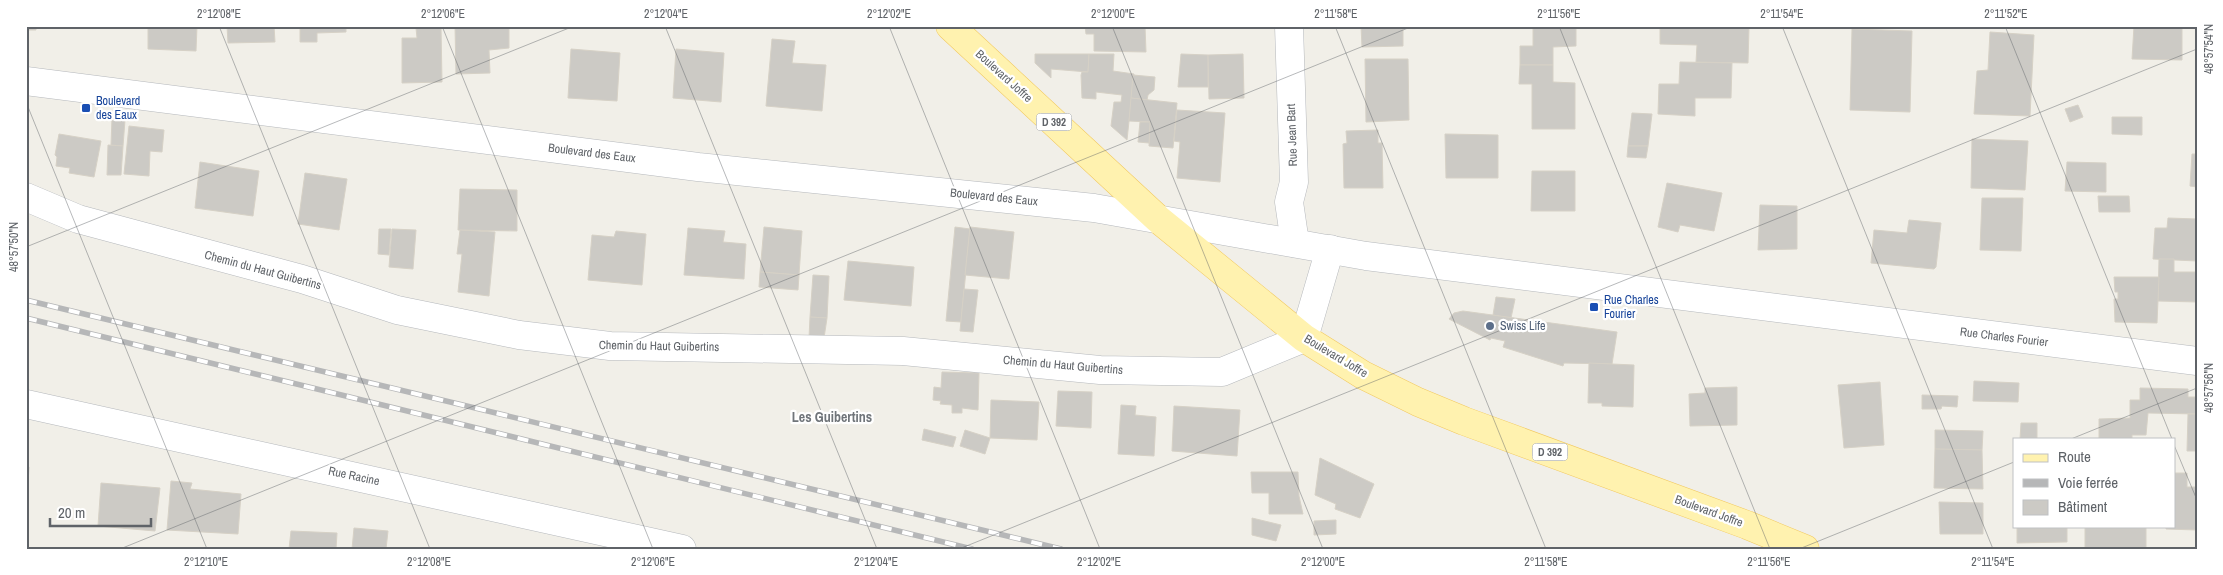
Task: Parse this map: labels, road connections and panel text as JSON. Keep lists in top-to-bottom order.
{
  "streets": {
    "main road": ["Boulevard Joffre", "D 392"],
    "street": [
      "Rue Jean Bart",
      "Boulevard des Eaux",
      "Chemin du Haut Guibertins",
      "Rue Charles Fourier",
      "Rue Racine"
    ]
  },
  "crossings": [
    ["Boulevard Joffre", "Boulevard des Eaux"],
    ["Boulevard Joffre", "Chemin du Haut Guibertins"],
    ["Boulevard Joffre", "Rue Charles Fourier"],
    ["Rue Jean Bart", "Rue Charles Fourier"],
    ["Boulevard des Eaux", "Rue Charles Fourier"]
  ],
  "districts": ["Les Guibertins"],
  "places": {
    "transit": ["Boulevard des Eaux", "Rue Charles Fourier"],
    "other": ["Swiss Life"]
  },
  "legend": ["Route", "Voie ferrée", "Bâtiment"],
  "scale_bar": "20 m",
  "coordinates": [
    "2°12'08\"E",
    "2°12'06\"E",
    "2°12'04\"E",
    "2°12'02\"E",
    "2°12'00\"E",
    "2°11'58\"E",
    "2°11'56\"E",
    "2°11'54\"E",
    "2°11'52\"E",
    "48°57'54\"N",
    "48°57'50\"N",
    "48°57'56\"N",
    "2°12'10\"E"
  ]
}
